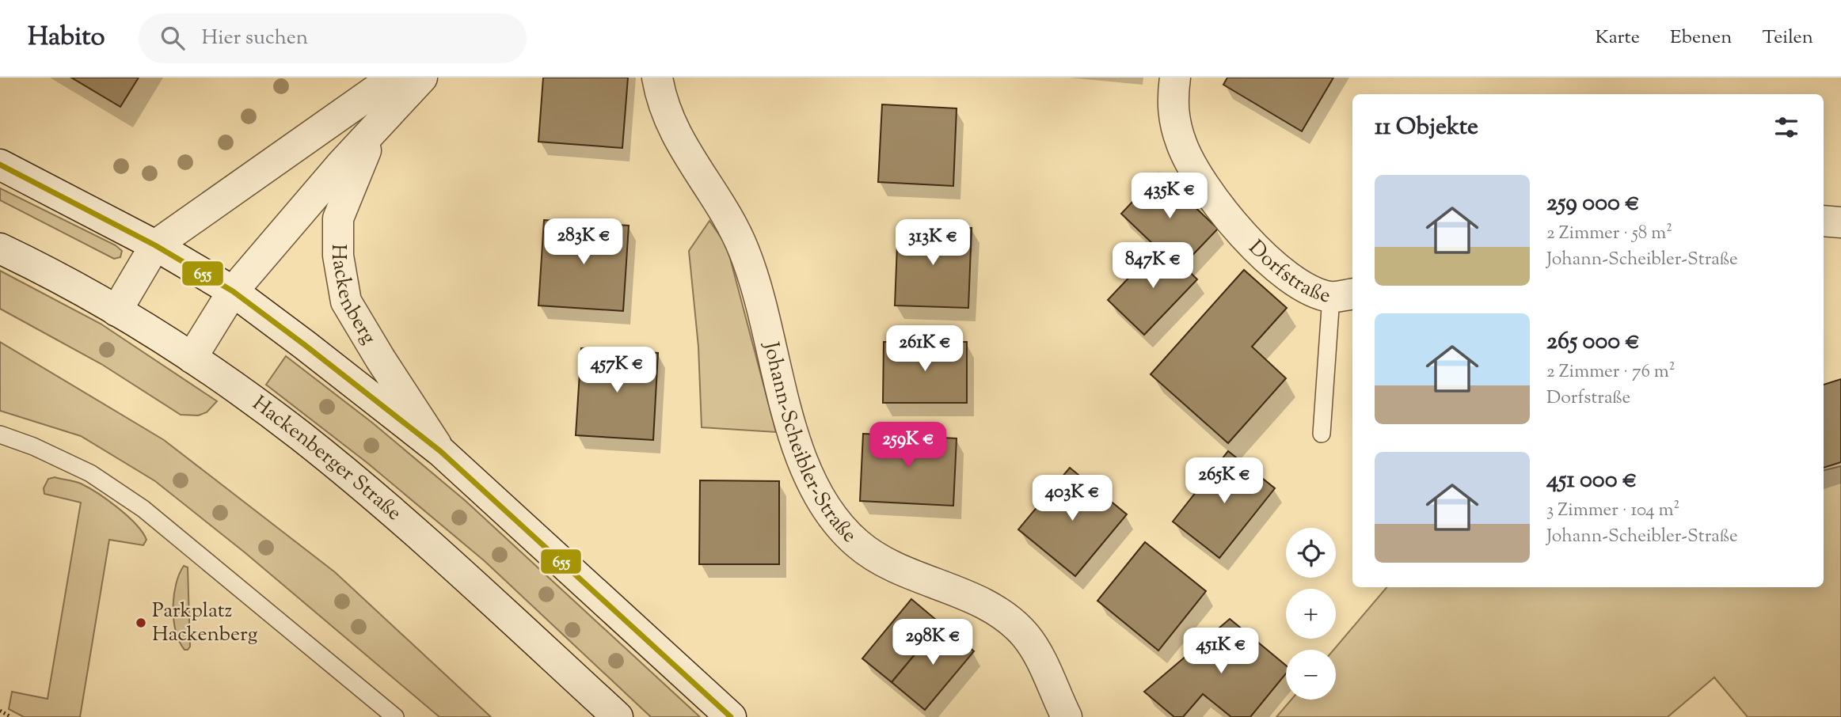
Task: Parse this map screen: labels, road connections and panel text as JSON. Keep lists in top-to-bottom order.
{
  "streets": {
    "street": [
      "Dorfstraße",
      "Hackenberg",
      "Johann-Scheibler-Straße",
      "Hackenberger Straße"
    ]
  },
  "crossings": [
    ["Hackenberg", "Hackenberger Straße"]
  ],
  "places": ["Parkplatz Hackenberg"],
  "lines": ["transit line 655"],
  "page": {
    "header": "Habito",
    "search": "Hier suchen",
    "nav": ["Karte", "Ebenen", "Teilen"],
    "heading": "11 Objekte",
    "list": [
      {
        "name": "259 000 €",
        "note": "2 Zimmer · 58 m² · Johann-Scheibler-Straße"
      },
      {
        "name": "265 000 €",
        "note": "2 Zimmer · 76 m² · Dorfstraße"
      },
      {
        "name": "451 000 €",
        "note": "3 Zimmer · 104 m² · Johann-Scheibler-Straße"
      }
    ],
    "price": [
      "435K €",
      "283K €",
      "313K €",
      "847K €",
      "261K €",
      "457K €",
      "259K €",
      "265K €",
      "403K €",
      "298K €",
      "451K €"
    ],
    "map_buttons": ["+", "−"]
  }
}
